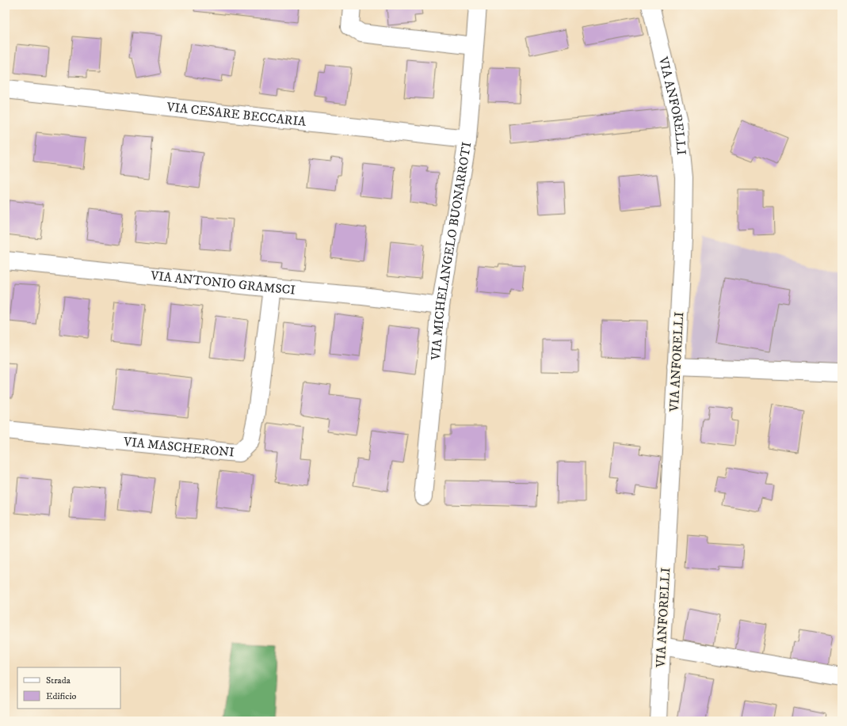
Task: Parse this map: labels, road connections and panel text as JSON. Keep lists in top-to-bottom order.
{
  "streets": {
    "street": [
      "VIA ANFORELLI",
      "VIA CESARE BECCARIA",
      "VIA MICHELANGELO BUONARROTI",
      "VIA ANTONIO GRAMSCI",
      "VIA MASCHERONI"
    ]
  },
  "crossings": [
    ["VIA CESARE BECCARIA", "VIA MICHELANGELO BUONARROTI"],
    ["VIA MICHELANGELO BUONARROTI", "VIA ANTONIO GRAMSCI"],
    ["VIA ANTONIO GRAMSCI", "VIA MASCHERONI"]
  ],
  "legend": ["Strada", "Edificio"]
}
